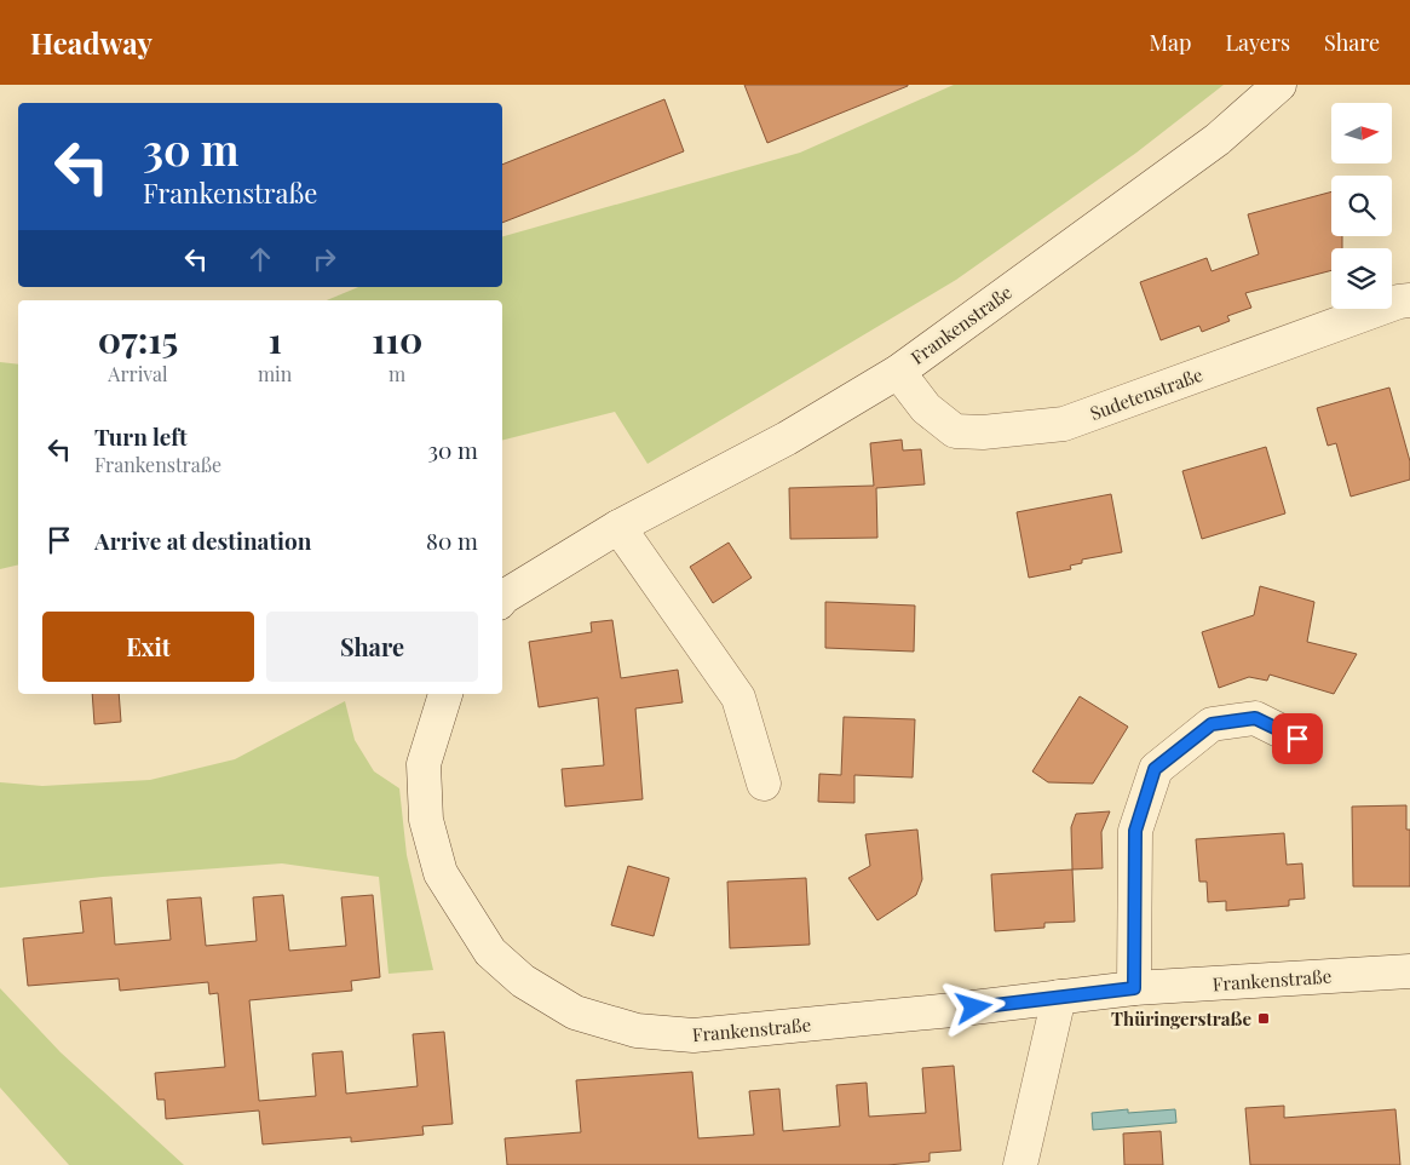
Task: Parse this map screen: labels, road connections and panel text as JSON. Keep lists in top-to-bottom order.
{
  "streets": {
    "street": ["Frankenstraße", "Sudetenstraße"]
  },
  "crossings": [
    ["Frankenstraße", "Sudetenstraße"]
  ],
  "places": {
    "transit": ["Thüringerstraße"]
  },
  "north": "right",
  "page": {
    "header": "Headway",
    "nav": ["Map", "Layers", "Share"],
    "turn": ["30 m", "Frankenstraße"],
    "eta": [
      "07:15",
      "Arrival",
      "1",
      "min",
      "110",
      "m"
    ],
    "list": [
      {
        "name": "Turn left",
        "note": "Frankenstraße",
        "value": "30 m"
      },
      {
        "name": "Arrive at destination",
        "value": "80 m"
      }
    ],
    "buttons": ["Exit", "Share"]
  }
}
